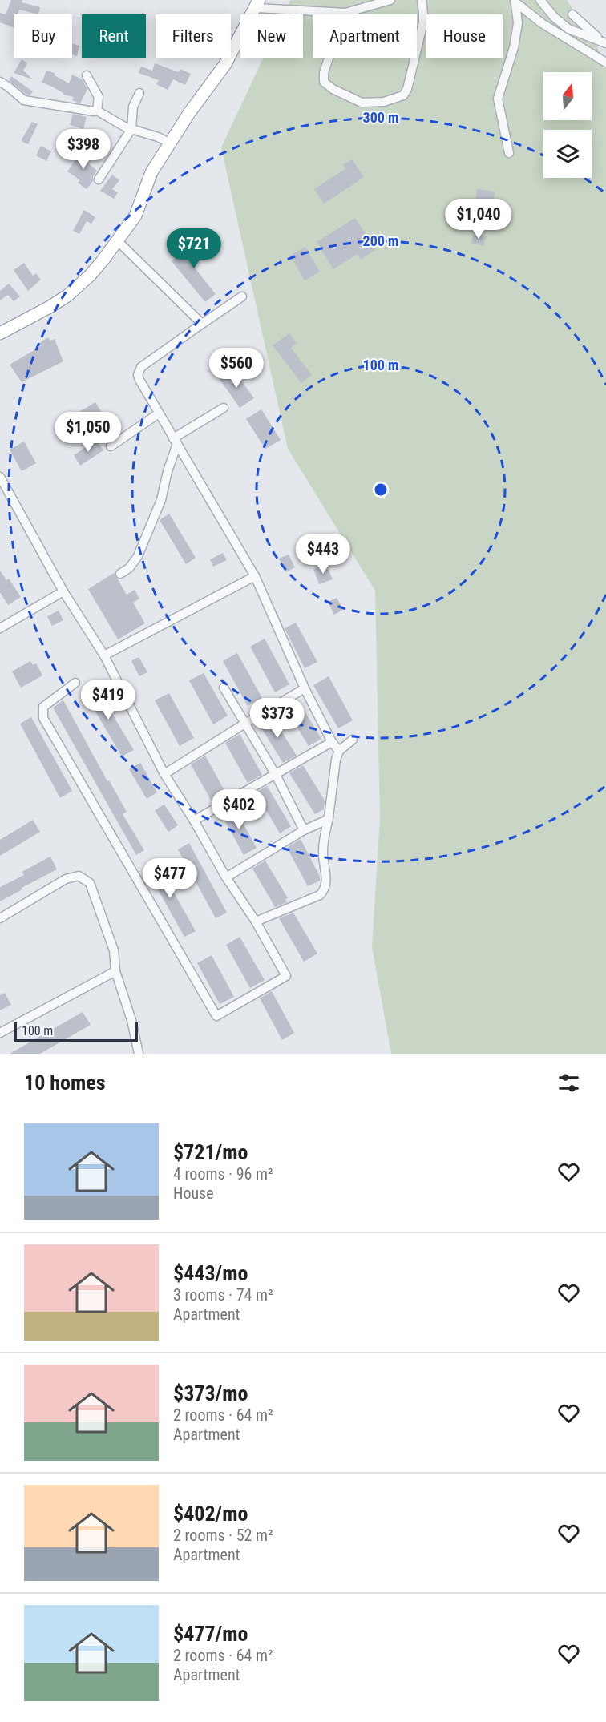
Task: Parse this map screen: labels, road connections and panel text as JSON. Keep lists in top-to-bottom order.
{
  "scale_bar": "100 m",
  "north": "top",
  "page": {
    "chip": [
      "Buy",
      "Rent",
      "Filters",
      "New",
      "Apartment",
      "House"
    ],
    "price": [
      "$398",
      "$1,040",
      "$721",
      "$560",
      "$1,050",
      "$443",
      "$419",
      "$373",
      "$402",
      "$477"
    ],
    "scale": "100 m",
    "heading": "10 homes",
    "list": [
      {
        "name": "$721/mo",
        "note": "4 rooms · 96 m² · House"
      },
      {
        "name": "$443/mo",
        "note": "3 rooms · 74 m² · Apartment"
      },
      {
        "name": "$373/mo",
        "note": "2 rooms · 64 m² · Apartment"
      },
      {
        "name": "$402/mo",
        "note": "2 rooms · 52 m² · Apartment"
      },
      {
        "name": "$477/mo",
        "note": "2 rooms · 64 m² · Apartment"
      }
    ]
  },
  "rings": ["300 m", "200 m", "100 m"]
}
